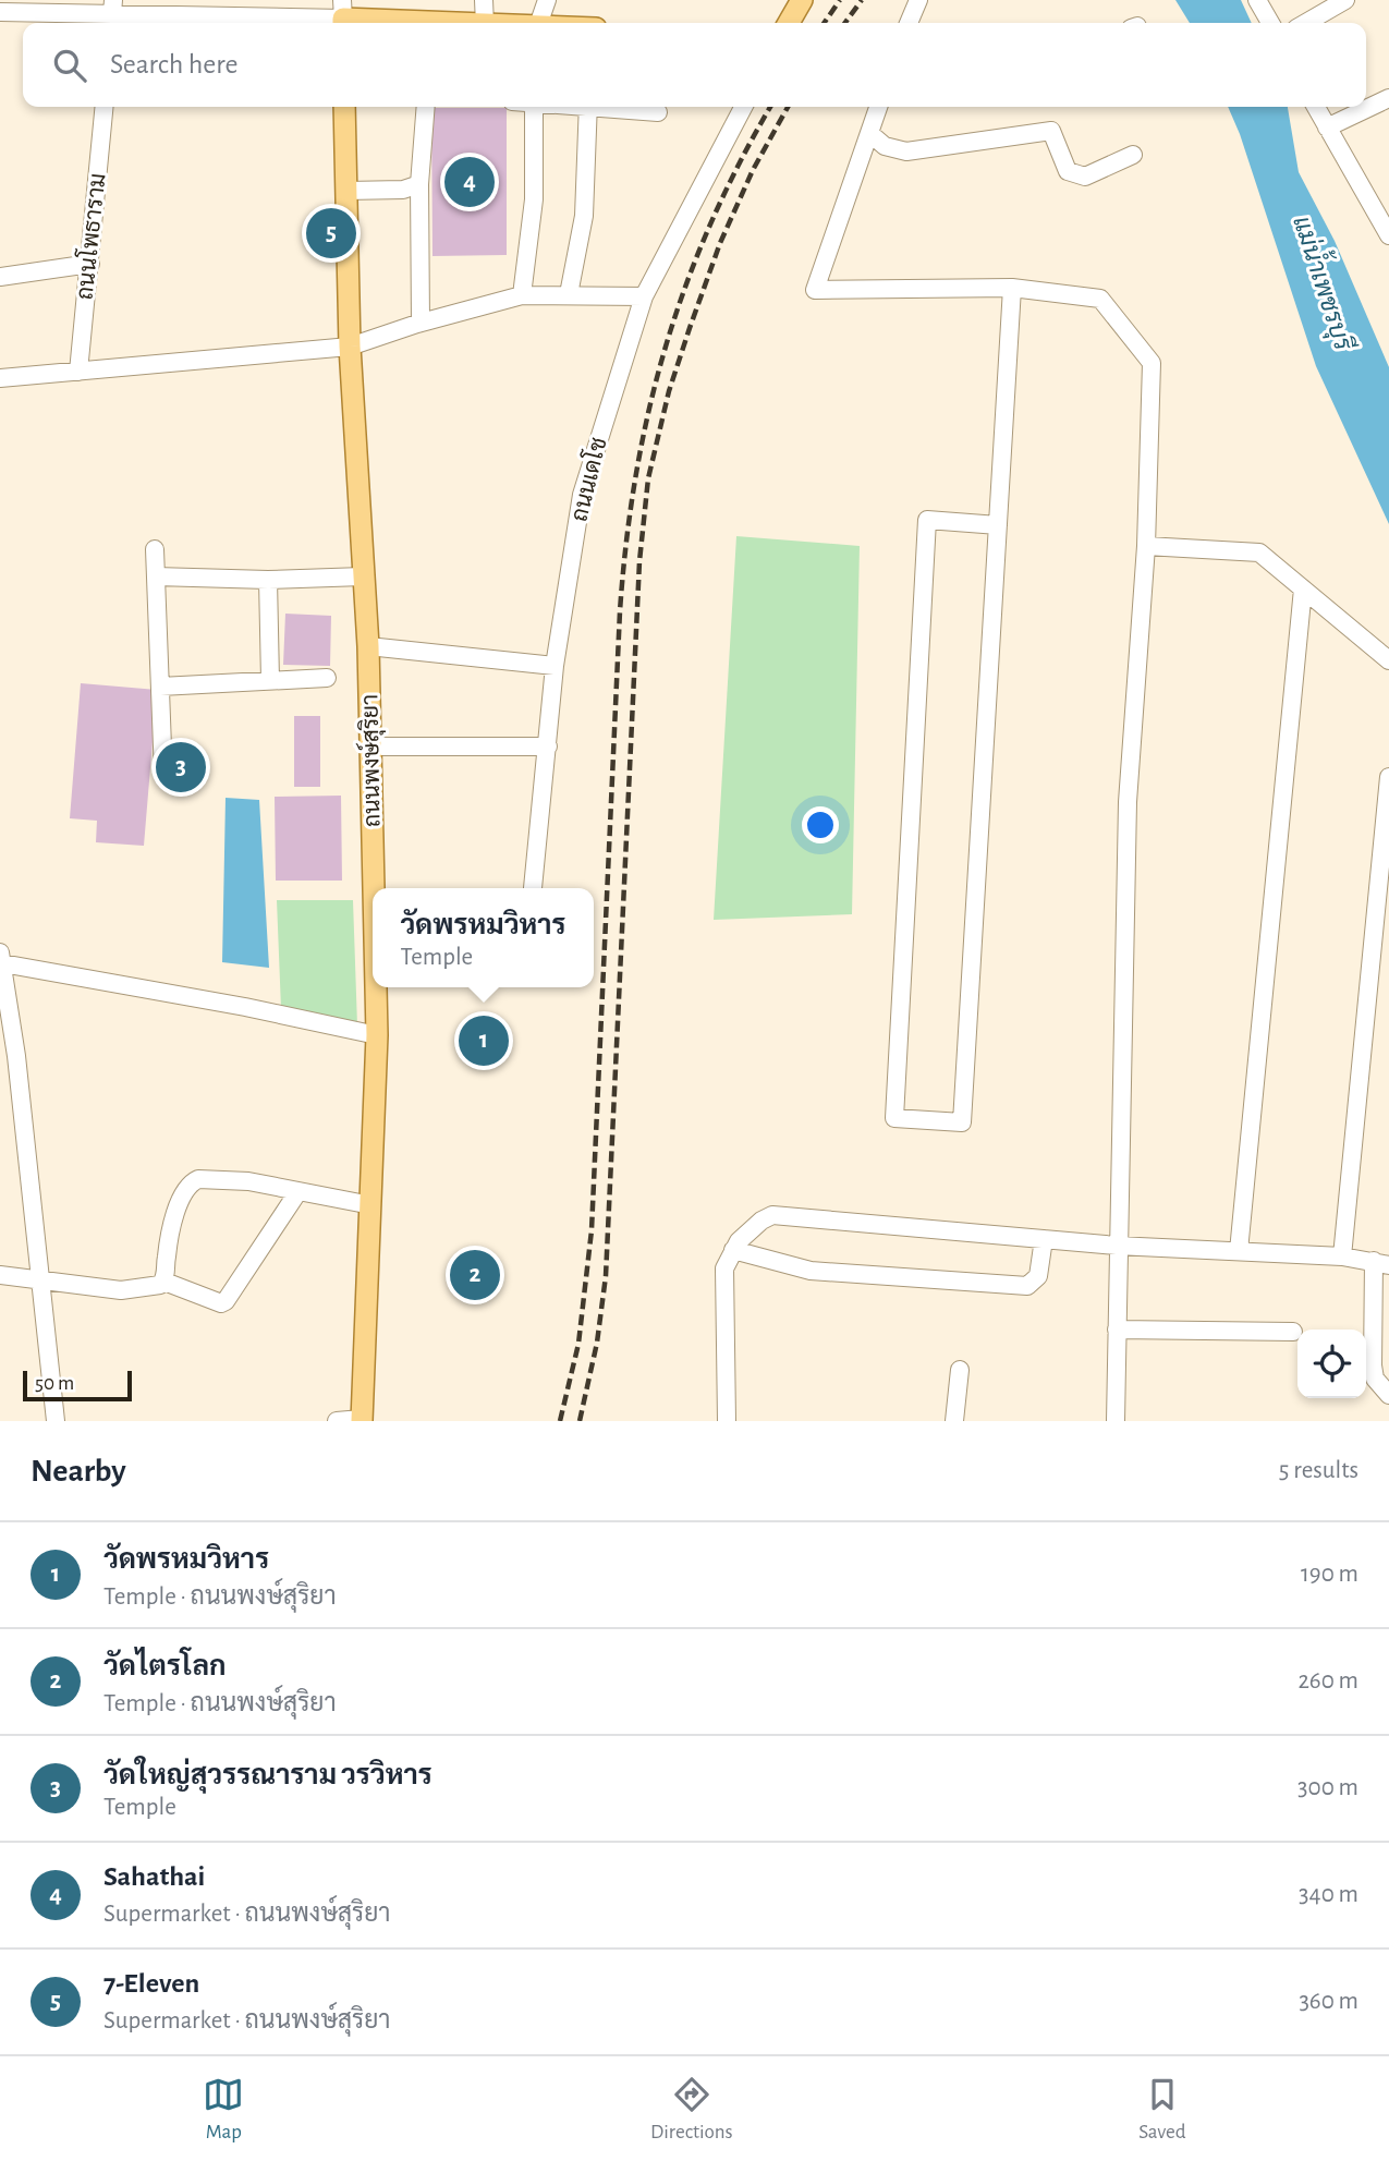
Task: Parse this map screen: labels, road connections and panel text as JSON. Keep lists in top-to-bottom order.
{
  "streets": {
    "main road": ["ถนนพงษ์สุริยา"],
    "street": ["ถนนโพธาราม", "ถนนเดโช"]
  },
  "water": ["แม่น้ำเพชรบุรี"],
  "scale_bar": "50 m",
  "page": {
    "search": "Search here",
    "pins": [
      "4",
      "5",
      "3",
      "1",
      "2"
    ],
    "popup": ["วัดพรหมวิหาร", "Temple"],
    "scale": "50 m",
    "heading": ["Nearby", "5 results"],
    "list": [
      {
        "mark": "1",
        "name": "วัดพรหมวิหาร",
        "note": "Temple · ถนนพงษ์สุริยา",
        "value": "190 m"
      },
      {
        "mark": "2",
        "name": "วัดไตรโลก",
        "note": "Temple · ถนนพงษ์สุริยา",
        "value": "260 m"
      },
      {
        "mark": "3",
        "name": "วัดใหญ่สุวรรณาราม วรวิหาร",
        "note": "Temple",
        "value": "300 m"
      },
      {
        "mark": "4",
        "name": "Sahathai",
        "note": "Supermarket · ถนนพงษ์สุริยา",
        "value": "340 m"
      },
      {
        "mark": "5",
        "name": "7-Eleven",
        "note": "Supermarket · ถนนพงษ์สุริยา",
        "value": "360 m"
      }
    ],
    "nav": ["Map", "Directions", "Saved"]
  }
}
